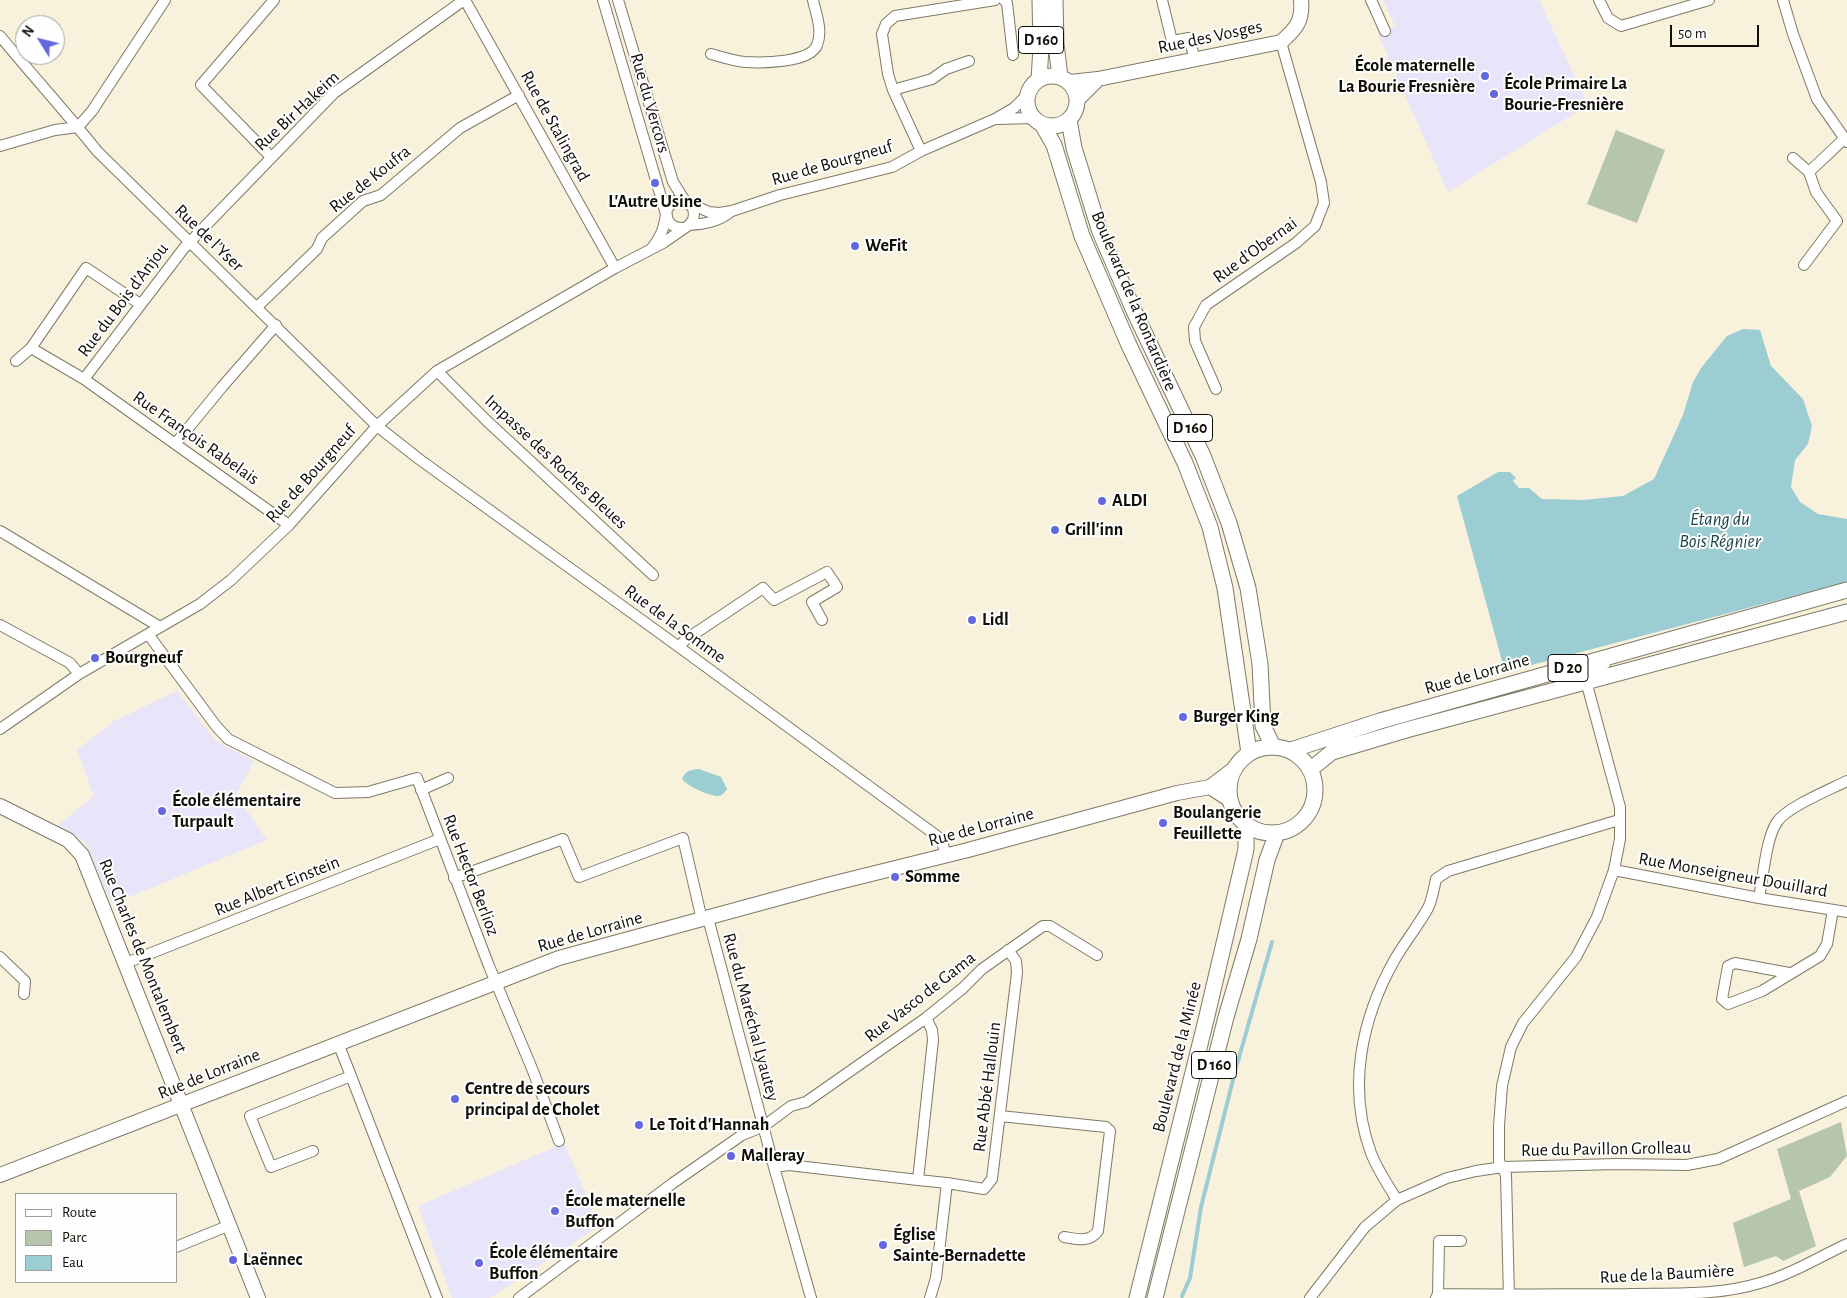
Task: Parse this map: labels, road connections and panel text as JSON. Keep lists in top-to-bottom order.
{
  "streets": {
    "main road": [
      "Rue des Vosges",
      "D 160",
      "Boulevard de la Rontardière",
      "D 20",
      "Rue de Lorraine",
      "Rue Charles de Montalembert",
      "Boulevard de la Minée"
    ],
    "street": [
      "Rue du Vercors",
      "Rue Bir Hakeim",
      "Rue de Stalingrad",
      "Rue de Bourgneuf",
      "Rue de Koufra",
      "Rue de l’Yser",
      "Rue d’Obernai",
      "Rue du Bois d’Anjou",
      "Rue François Rabelais",
      "Impasse des Roches Bleues",
      "Rue de la Somme",
      "Rue Hector Berlioz",
      "Rue Monseigneur Douillard",
      "Rue Albert Einstein",
      "Rue Vasco de Gama",
      "Rue du Maréchal Lyautey",
      "Rue Abbé Hallouin",
      "Rue du Pavillon Grolleau",
      "Rue de la Baumière"
    ]
  },
  "crossings": [
    ["Rue des Vosges", "D 160"],
    ["Rue des Vosges", "Rue de Bourgneuf"],
    ["Rue des Vosges", "Rue d’Obernai"],
    ["Rue des Vosges", "Boulevard de la Rontardière"],
    ["D 160", "Rue de Bourgneuf"],
    ["D 160", "Boulevard de la Rontardière"],
    ["D 160", "Rue de Lorraine"],
    ["D 160", "Boulevard de la Minée"],
    ["Rue du Vercors", "Rue de Bourgneuf"],
    ["Rue Bir Hakeim", "Rue de Stalingrad"],
    ["Rue Bir Hakeim", "Rue de l’Yser"],
    ["Rue Bir Hakeim", "Rue du Bois d’Anjou"],
    ["Rue de Stalingrad", "Rue de Bourgneuf"],
    ["Rue de Stalingrad", "Rue de Koufra"],
    ["Rue de Bourgneuf", "Rue de l’Yser"],
    ["Rue de Bourgneuf", "Boulevard de la Rontardière"],
    ["Rue de Bourgneuf", "Rue François Rabelais"],
    ["Rue de Bourgneuf", "Impasse des Roches Bleues"],
    ["Rue de Bourgneuf", "Rue de la Somme"],
    ["Rue de Bourgneuf", "Rue Hector Berlioz"],
    ["Rue de Koufra", "Rue de l’Yser"],
    ["Rue de l’Yser", "Rue du Bois d’Anjou"],
    ["Rue de l’Yser", "Rue de la Somme"],
    ["Rue du Bois d’Anjou", "Rue François Rabelais"],
    ["Boulevard de la Rontardière", "Rue de Lorraine"],
    ["Boulevard de la Rontardière", "Boulevard de la Minée"],
    ["Rue de la Somme", "Rue de Lorraine"],
    ["Rue de Lorraine", "Rue Hector Berlioz"],
    ["Rue de Lorraine", "Rue Charles de Montalembert"],
    ["Rue de Lorraine", "Rue du Maréchal Lyautey"],
    ["Rue de Lorraine", "Boulevard de la Minée"],
    ["Rue Hector Berlioz", "Rue Albert Einstein"],
    ["Rue Hector Berlioz", "Rue du Maréchal Lyautey"],
    ["Rue Albert Einstein", "Rue Charles de Montalembert"],
    ["Rue Vasco de Gama", "Rue du Maréchal Lyautey"],
    ["Rue Vasco de Gama", "Rue Abbé Hallouin"]
  ],
  "water": ["Étang du Bois Régnier"],
  "places": [
    "École maternelle La Bourie Fresnière",
    "École Primaire La Bourie-Fresnière",
    "L'Autre Usine",
    "WeFit",
    "ALDI",
    "Grill'inn",
    "Lidl",
    "Bourgneuf",
    "Burger King",
    "École élémentaire Turpault",
    "Boulangerie Feuillette",
    "Somme",
    "Centre de secours principal de Cholet",
    "Le Toit d'Hannah",
    "Malleray",
    "École maternelle Buffon",
    "Église Sainte-Bernadette",
    "Laënnec",
    "École élémentaire Buffon"
  ],
  "legend": ["Route", "Parc", "Eau"],
  "scale_bar": "50 m",
  "north": "top left"
}
